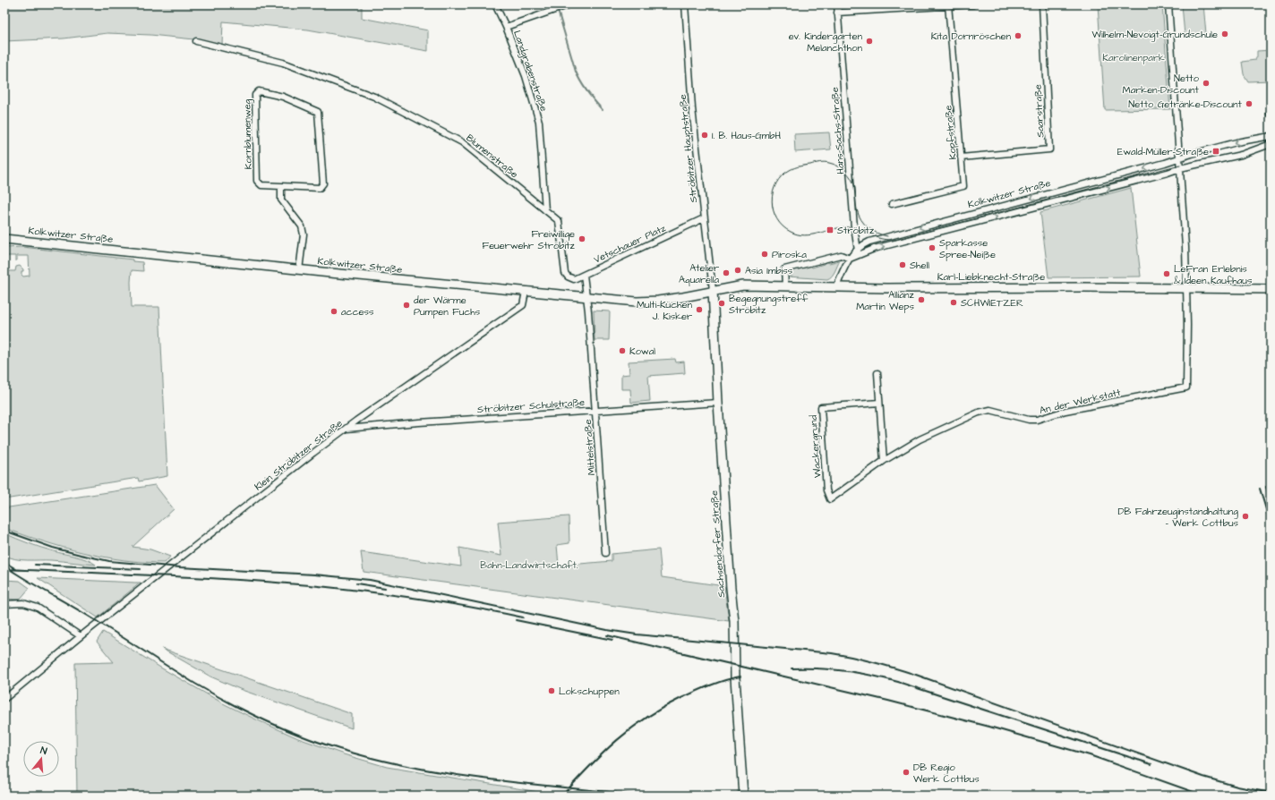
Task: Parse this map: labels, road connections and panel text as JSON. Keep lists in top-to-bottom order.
{
  "streets": {
    "main road": ["Kolkwitzer Straße", "Karl-Liebknecht-Straße", "Sachsendorfer Straße"],
    "street": [
      "Landgrabenstraße",
      "Saarstraße",
      "Hans-Sachs-Straße",
      "Kopfstraße",
      "Kornblumenweg",
      "Ströbitzer Hauptstraße",
      "Blumenstraße",
      "Vetschauer Platz",
      "An der Werkstatt",
      "Ströbitzer Schulstraße",
      "Wackergrund",
      "Mittelstraße",
      "Klein Ströbitzer Straße"
    ]
  },
  "crossings": [
    ["Landgrabenstraße", "Blumenstraße"],
    ["Saarstraße", "Kopfstraße"],
    ["Hans-Sachs-Straße", "Kolkwitzer Straße"],
    ["Ströbitzer Hauptstraße", "Kolkwitzer Straße"],
    ["Ströbitzer Hauptstraße", "Vetschauer Platz"],
    ["Ströbitzer Hauptstraße", "Karl-Liebknecht-Straße"],
    ["Ströbitzer Hauptstraße", "Sachsendorfer Straße"],
    ["Blumenstraße", "Vetschauer Platz"],
    ["Kolkwitzer Straße", "Karl-Liebknecht-Straße"],
    ["Kolkwitzer Straße", "Mittelstraße"],
    ["Kolkwitzer Straße", "Klein Ströbitzer Straße"],
    ["Kolkwitzer Straße", "Sachsendorfer Straße"],
    ["Karl-Liebknecht-Straße", "An der Werkstatt"],
    ["Karl-Liebknecht-Straße", "Sachsendorfer Straße"],
    ["An der Werkstatt", "Wackergrund"],
    ["Ströbitzer Schulstraße", "Mittelstraße"],
    ["Ströbitzer Schulstraße", "Klein Ströbitzer Straße"],
    ["Ströbitzer Schulstraße", "Sachsendorfer Straße"]
  ],
  "parks": ["Karolinenpark", "Bahn-Landwirtschaft."],
  "places": {
    "other": [
      "Wilhelm-Nevoigt-Grundschule",
      "Kita Dornröschen",
      "ev. Kindergarten Melanchthon",
      "Netto Marken-Discount",
      "Netto Getränke-Discount",
      "I. B. Haus-GmbH",
      "Freiwillige Feuerwehr Ströbitz",
      "Sparkasse Spree-Neiße",
      "Piroska",
      "Shell",
      "Asia Imbiss",
      "Atelier Aquarella",
      "LeFran Erlebnis & Ideen Kaufhaus",
      "Allianz Martin Weps",
      "SCHWIETZER",
      "Begegnungstreff Ströbitz",
      "der Wärme Pumpen Fuchs",
      "Multi-Küchen J. Kisker",
      "access",
      "Kowal",
      "DB Fahrzeuginstandhaltung - Werk Cottbus",
      "Lokschuppen",
      "DB Regio Werk Cottbus"
    ],
    "transit": ["Ewald-Müller-Straße", "Ströbitz"]
  },
  "north": "top"
}
